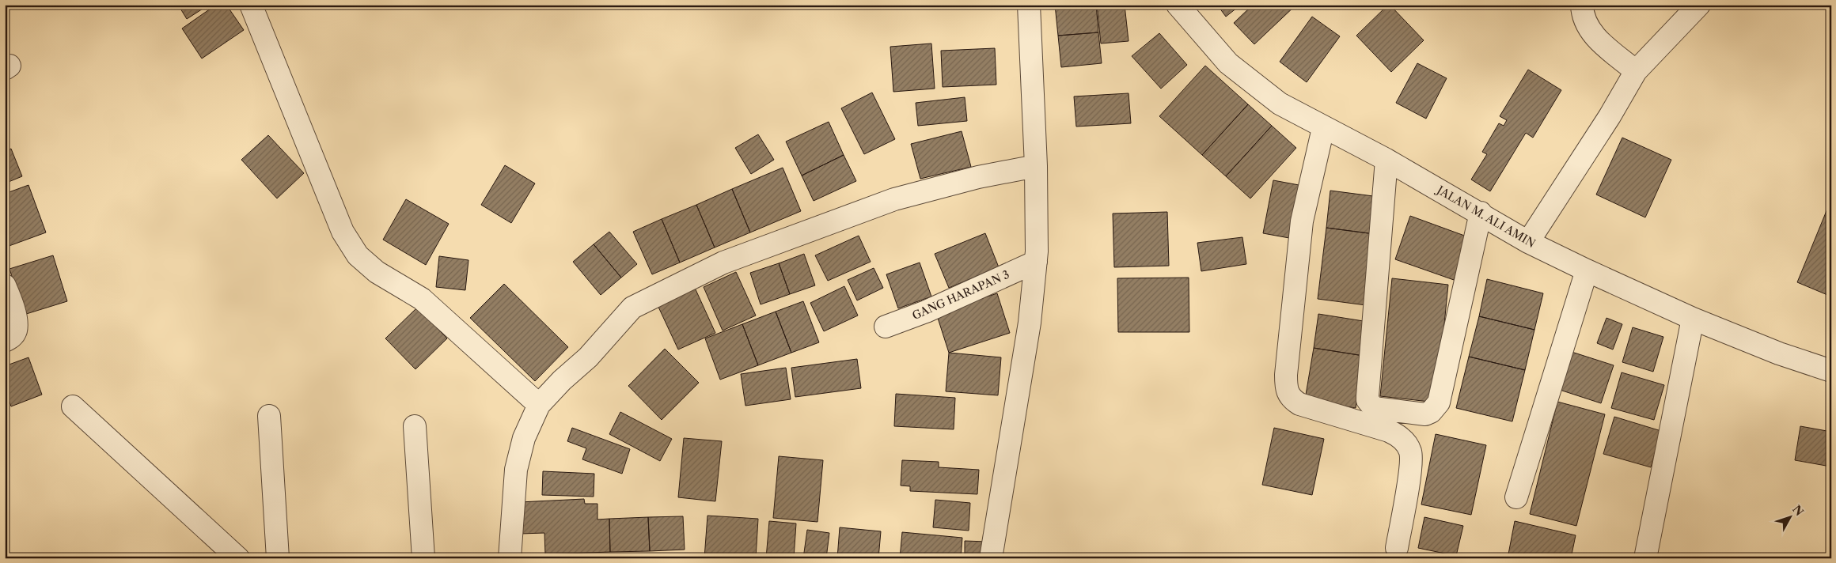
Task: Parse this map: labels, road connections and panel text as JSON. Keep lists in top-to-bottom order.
{
  "streets": {
    "street": ["JALAN M. ALI AMIN", "GANG HARAPAN 3"]
  },
  "north": "top right"
}
